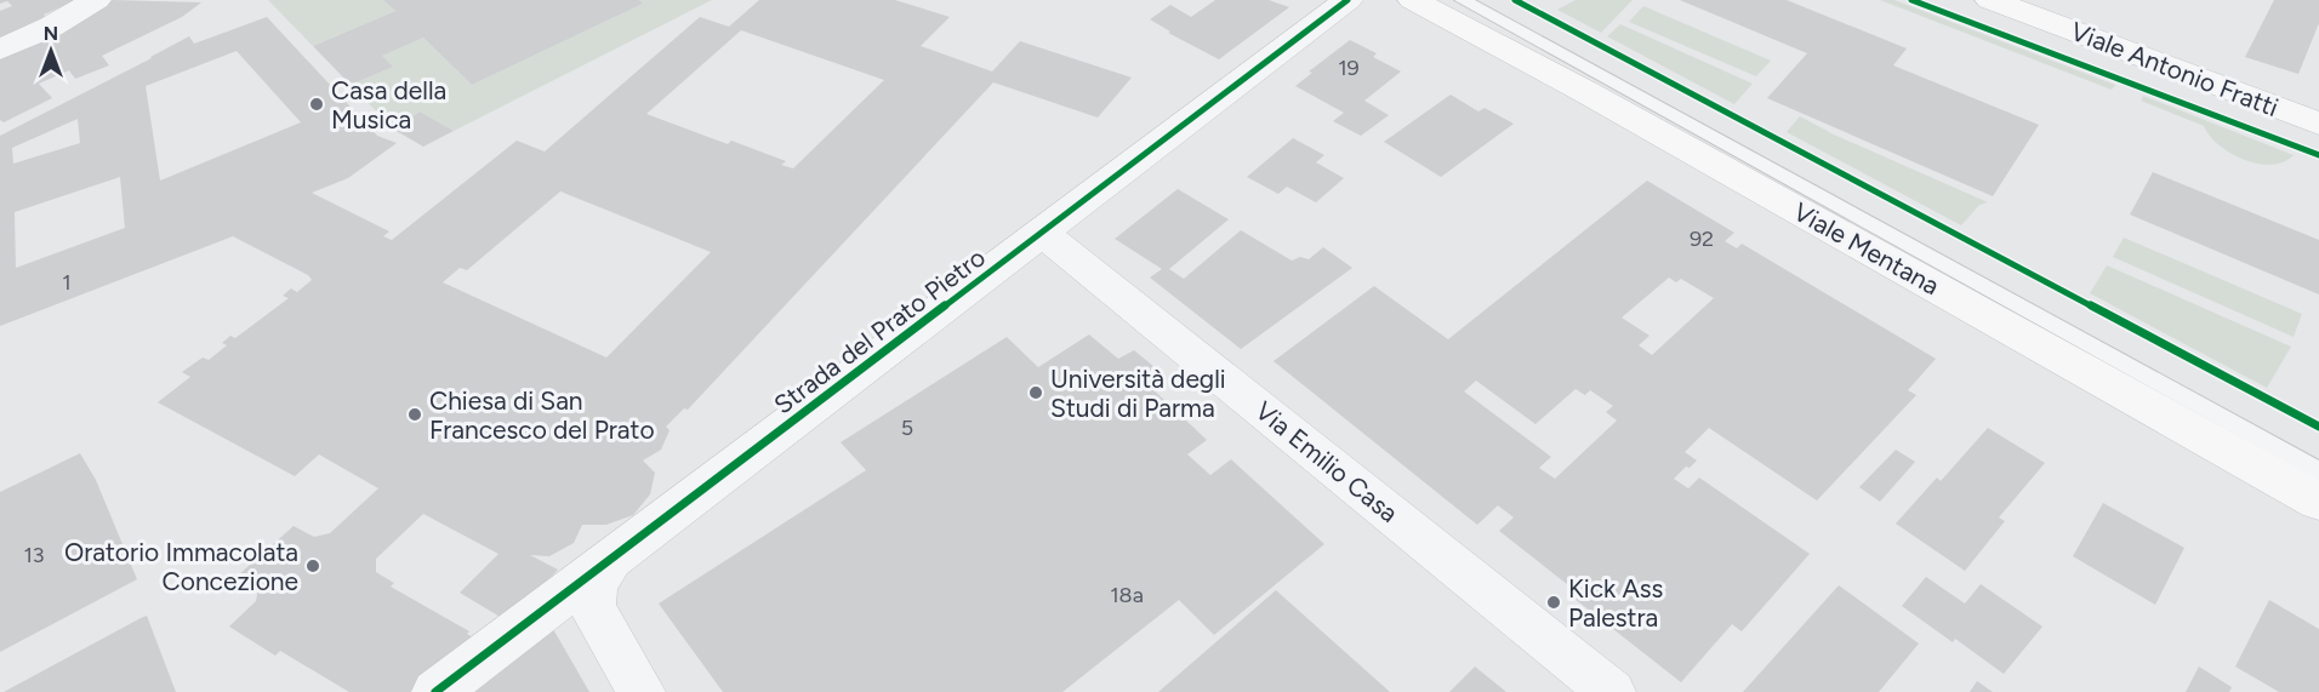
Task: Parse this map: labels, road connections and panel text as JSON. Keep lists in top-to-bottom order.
{
  "streets": {
    "main road": ["Viale Antonio Fratti", "Viale Mentana"],
    "street": ["Strada del Prato Pietro", "Via Emilio Casa"]
  },
  "crossings": [
    ["Strada del Prato Pietro", "Via Emilio Casa"]
  ],
  "places": [
    "Casa della Musica",
    "Università degli Studi di Parma",
    "Chiesa di San Francesco del Prato",
    "Oratorio Immacolata Concezione",
    "Kick Ass Palestra"
  ],
  "house_numbers": [
    "19",
    "92",
    "1",
    "5",
    "13",
    "18a"
  ],
  "north": "top"
}
